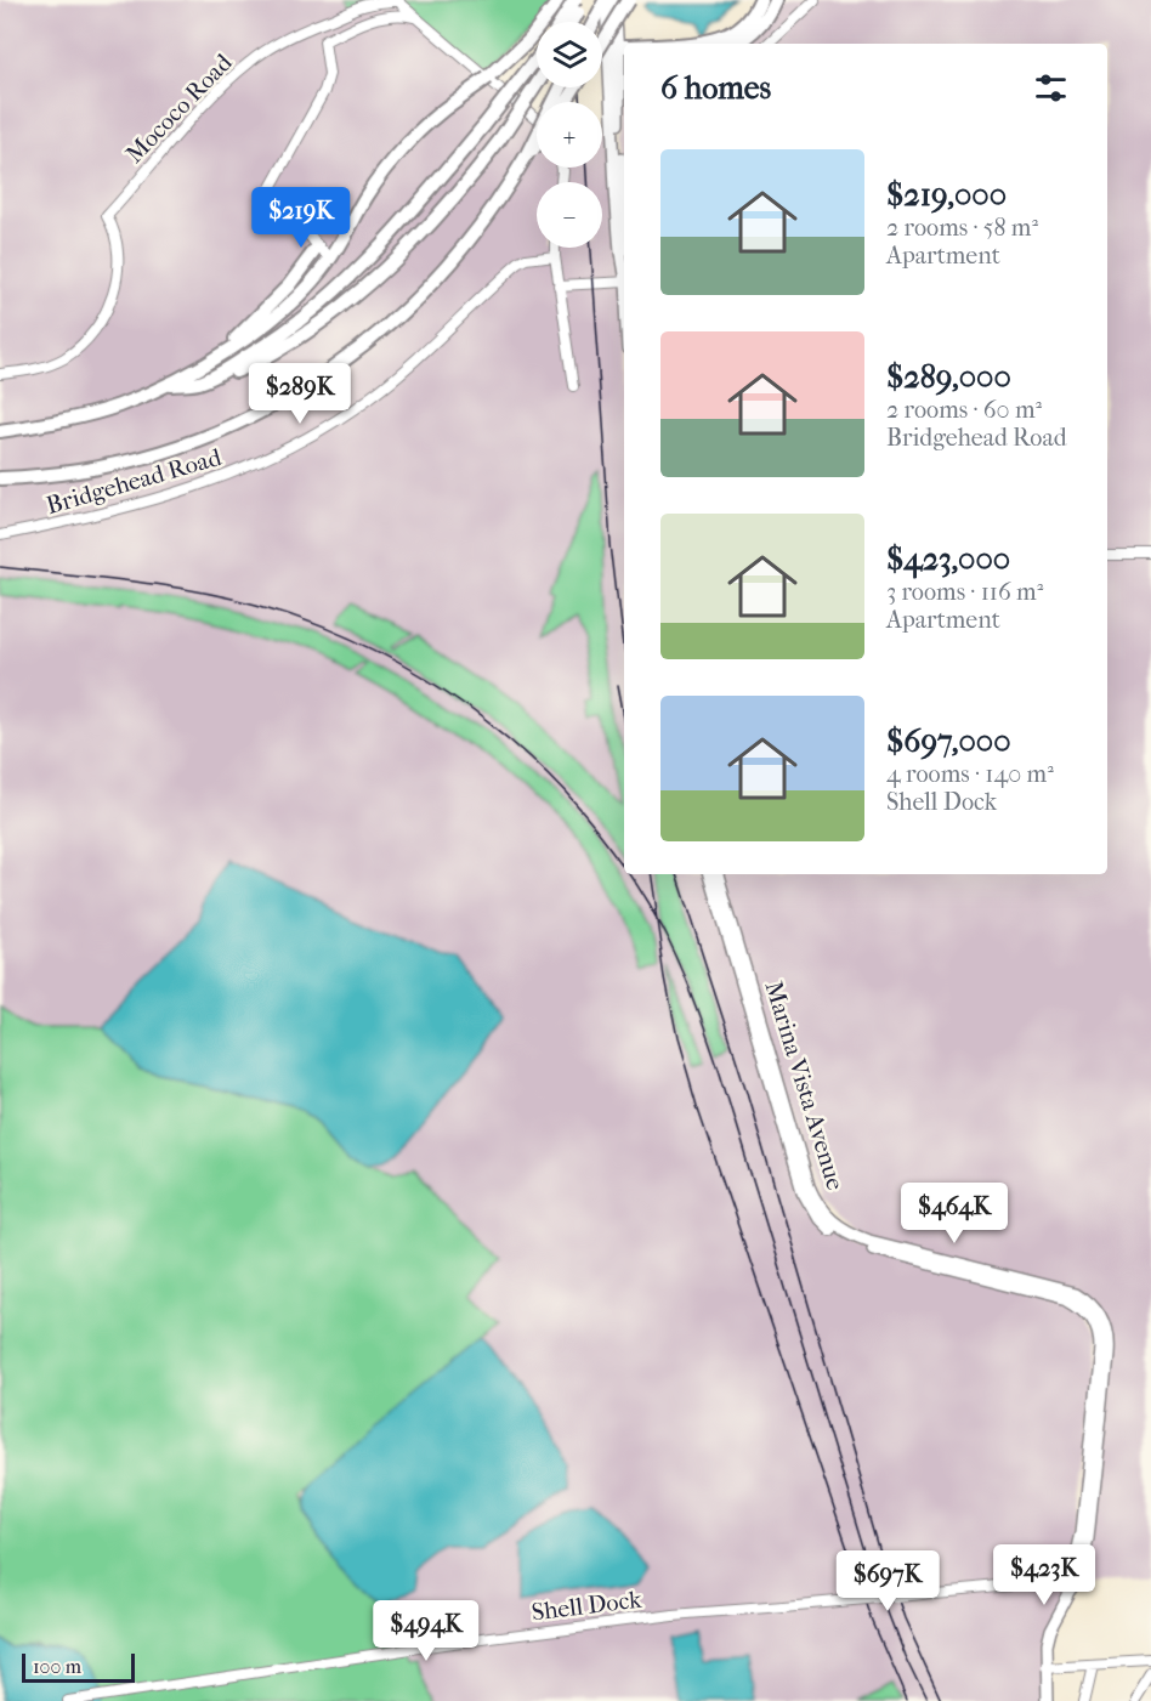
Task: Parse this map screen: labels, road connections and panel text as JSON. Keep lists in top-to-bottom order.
{
  "streets": {
    "main road": ["Marina Vista Avenue"],
    "street": ["Mococo Road", "Bridgehead Road", "Shell Dock"]
  },
  "crossings": [
    ["Marina Vista Avenue", "Shell Dock"]
  ],
  "scale_bar": "100 m",
  "page": {
    "map_buttons": ["+", "−"],
    "heading": "6 homes",
    "list": [
      {
        "name": "$219,000",
        "note": "2 rooms · 58 m² · Apartment"
      },
      {
        "name": "$289,000",
        "note": "2 rooms · 60 m² · Bridgehead Road"
      },
      {
        "name": "$423,000",
        "note": "3 rooms · 116 m² · Apartment"
      },
      {
        "name": "$697,000",
        "note": "4 rooms · 140 m² · Shell Dock"
      }
    ],
    "price": [
      "$219K",
      "$289K",
      "$464K",
      "$423K",
      "$697K",
      "$494K"
    ],
    "scale": "100 m"
  }
}
